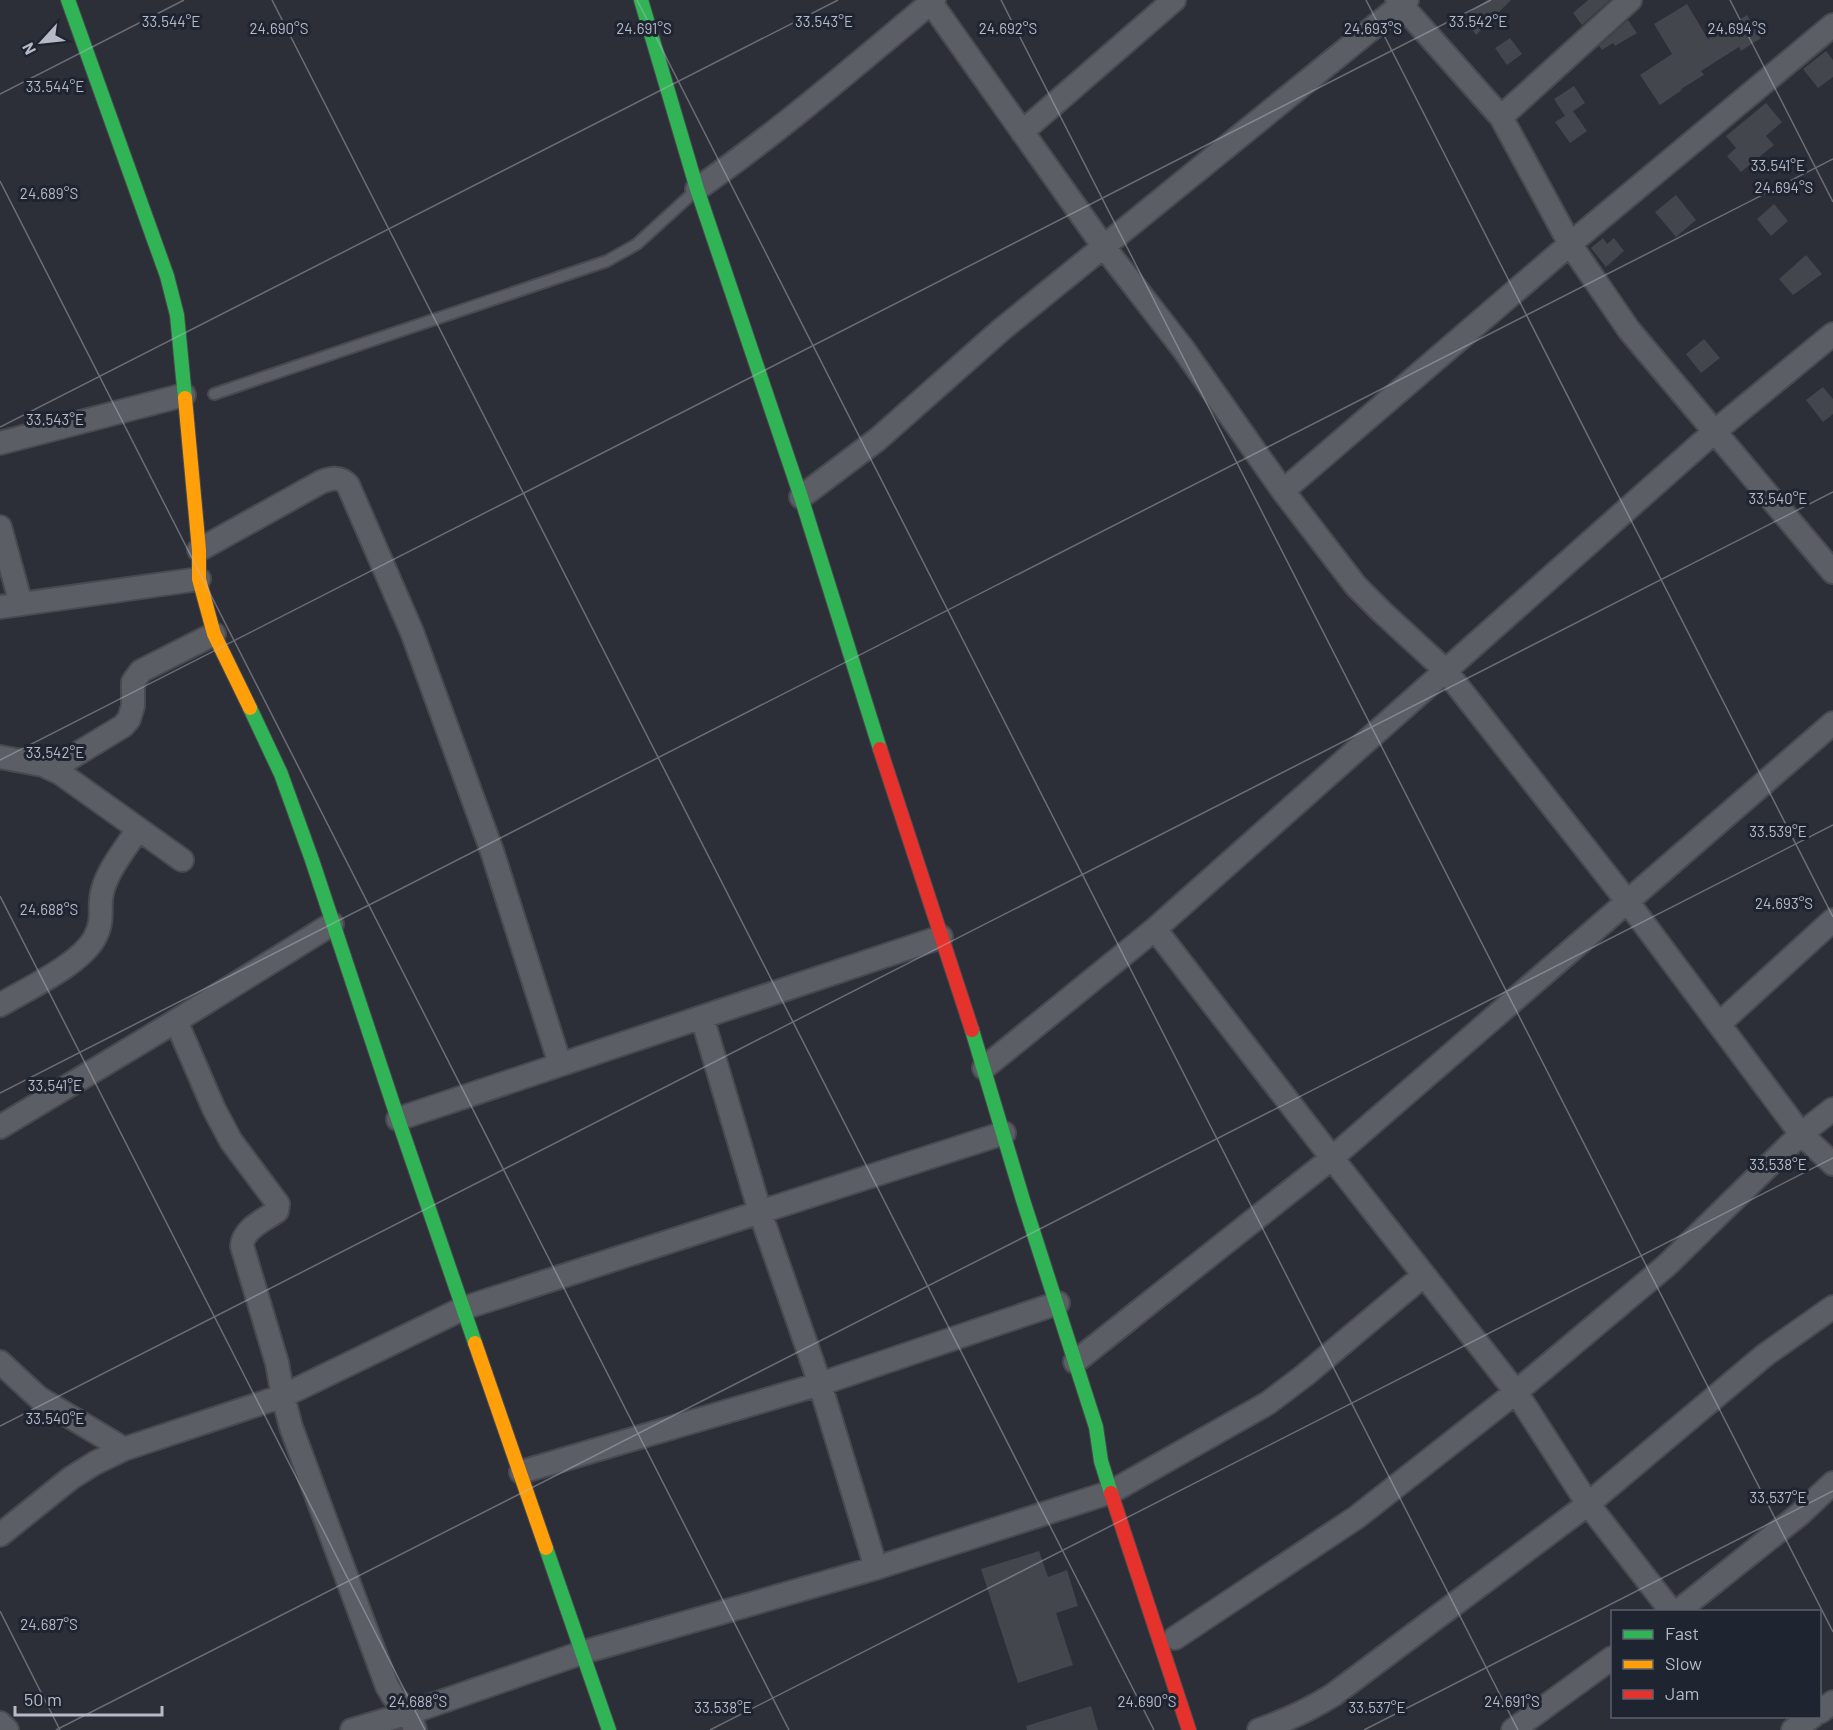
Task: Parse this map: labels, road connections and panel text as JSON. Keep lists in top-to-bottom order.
{
  "legend": ["Fast", "Slow", "Jam"],
  "scale_bar": "50 m",
  "north": "bottom left",
  "coordinates": [
    "33.542°E",
    "33.544°E",
    "33.543°E",
    "24.690°S",
    "24.691°S",
    "24.692°S",
    "24.693°S",
    "24.694°S",
    "33.541°E",
    "24.689°S",
    "33.540°E",
    "33.539°E",
    "24.688°S",
    "33.538°E",
    "33.537°E",
    "24.687°S"
  ]
}
